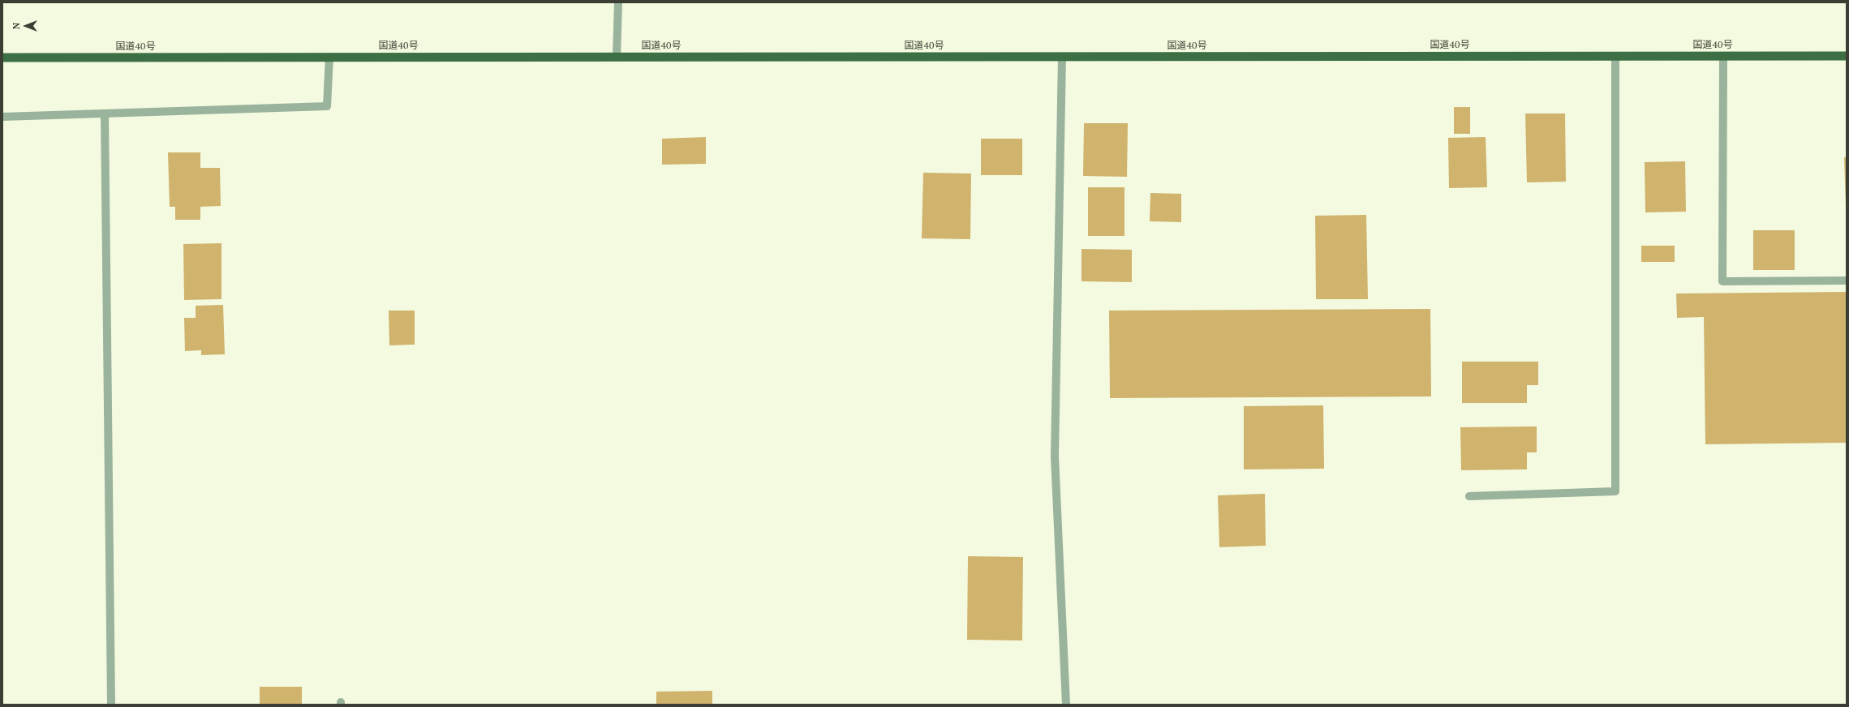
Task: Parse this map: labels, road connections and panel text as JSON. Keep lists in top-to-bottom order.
{
  "streets": {
    "highway": ["国道40号"]
  },
  "north": "left"
}
